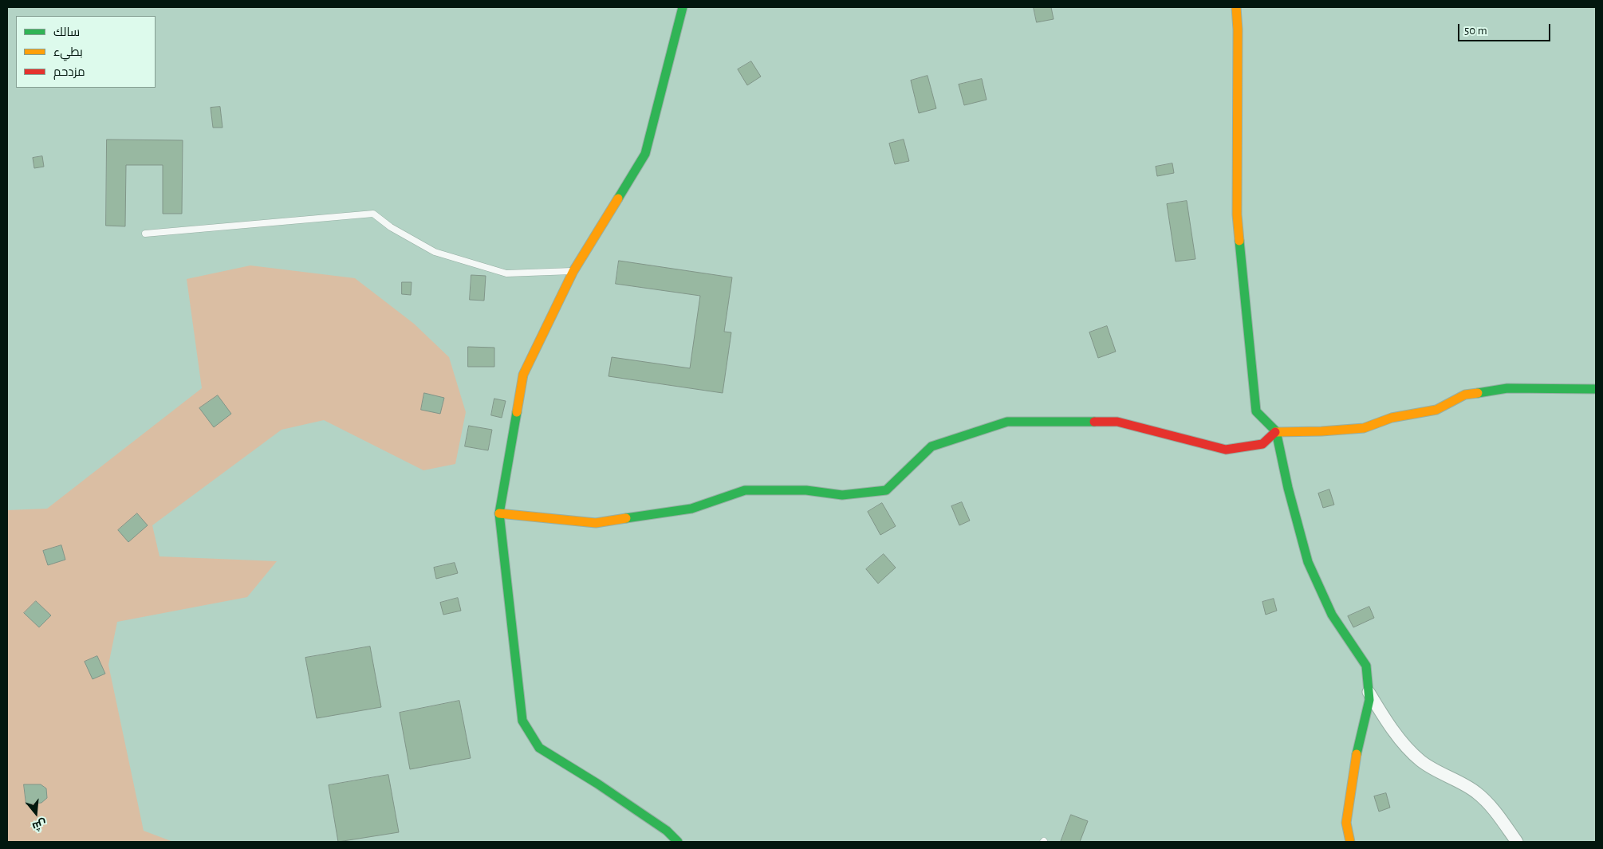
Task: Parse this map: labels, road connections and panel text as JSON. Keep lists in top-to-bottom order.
{
  "legend": ["سالك", "بطيء", "مزدحم"],
  "scale_bar": "50 m",
  "north": "bottom"
}
